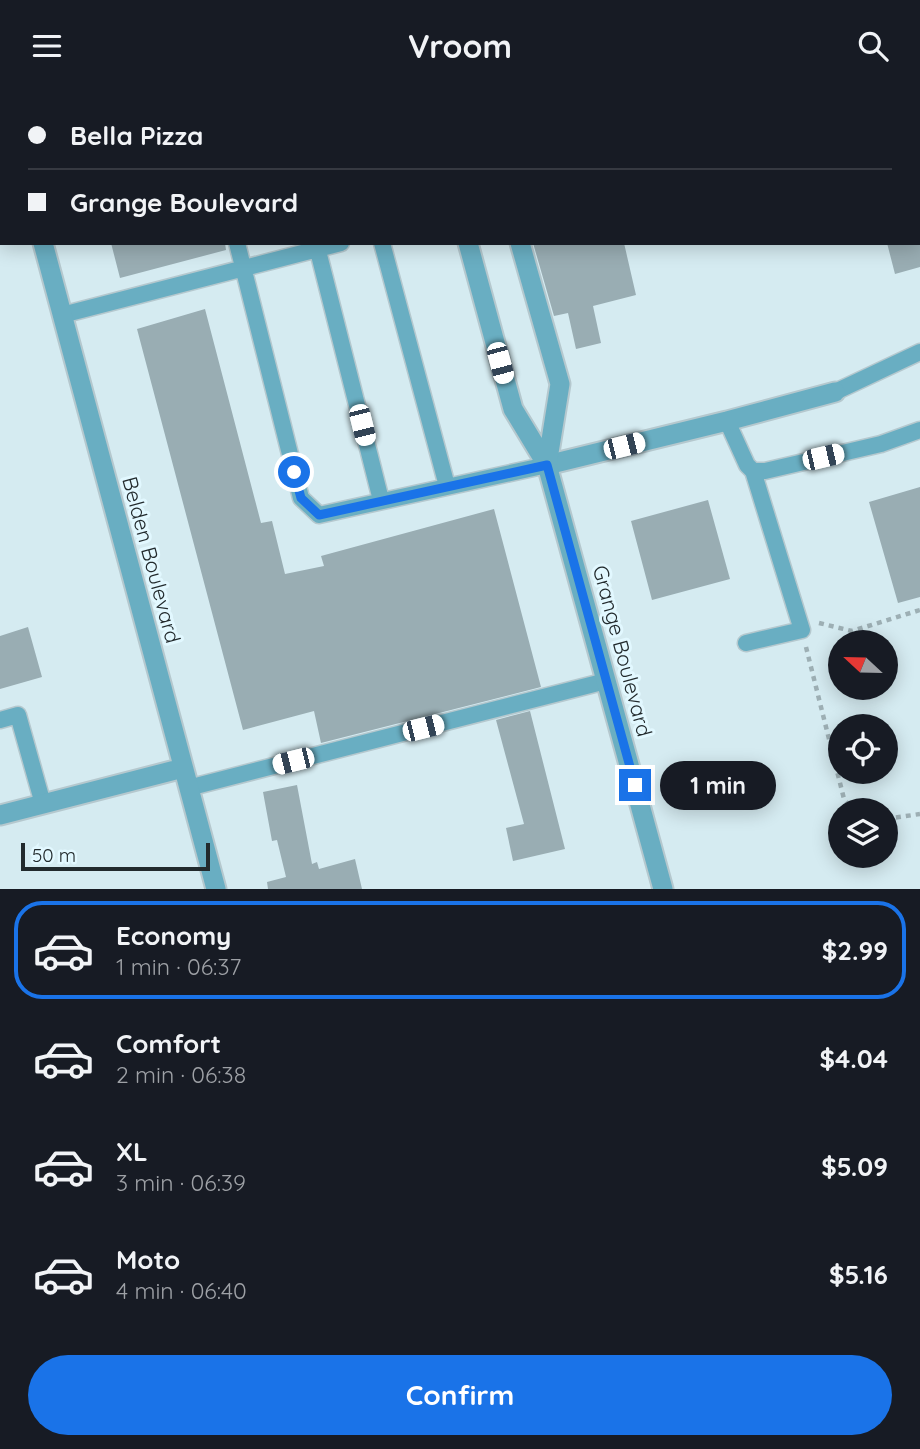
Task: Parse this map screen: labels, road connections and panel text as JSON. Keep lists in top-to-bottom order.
{
  "streets": {
    "street": ["Belden Boulevard", "Grange Boulevard"]
  },
  "scale_bar": "50 m",
  "north": "left",
  "page": {
    "header": "Vroom",
    "banner": ["Bella Pizza", "Grange Boulevard"],
    "bubble": "1 min",
    "scale": "50 m",
    "list": [
      {
        "name": "Economy",
        "note": "1 min · 06:37",
        "value": "$2.99"
      },
      {
        "name": "Comfort",
        "note": "2 min · 06:38",
        "value": "$4.04"
      },
      {
        "name": "XL",
        "note": "3 min · 06:39",
        "value": "$5.09"
      },
      {
        "name": "Moto",
        "note": "4 min · 06:40",
        "value": "$5.16"
      }
    ],
    "buttons": "Confirm"
  }
}
